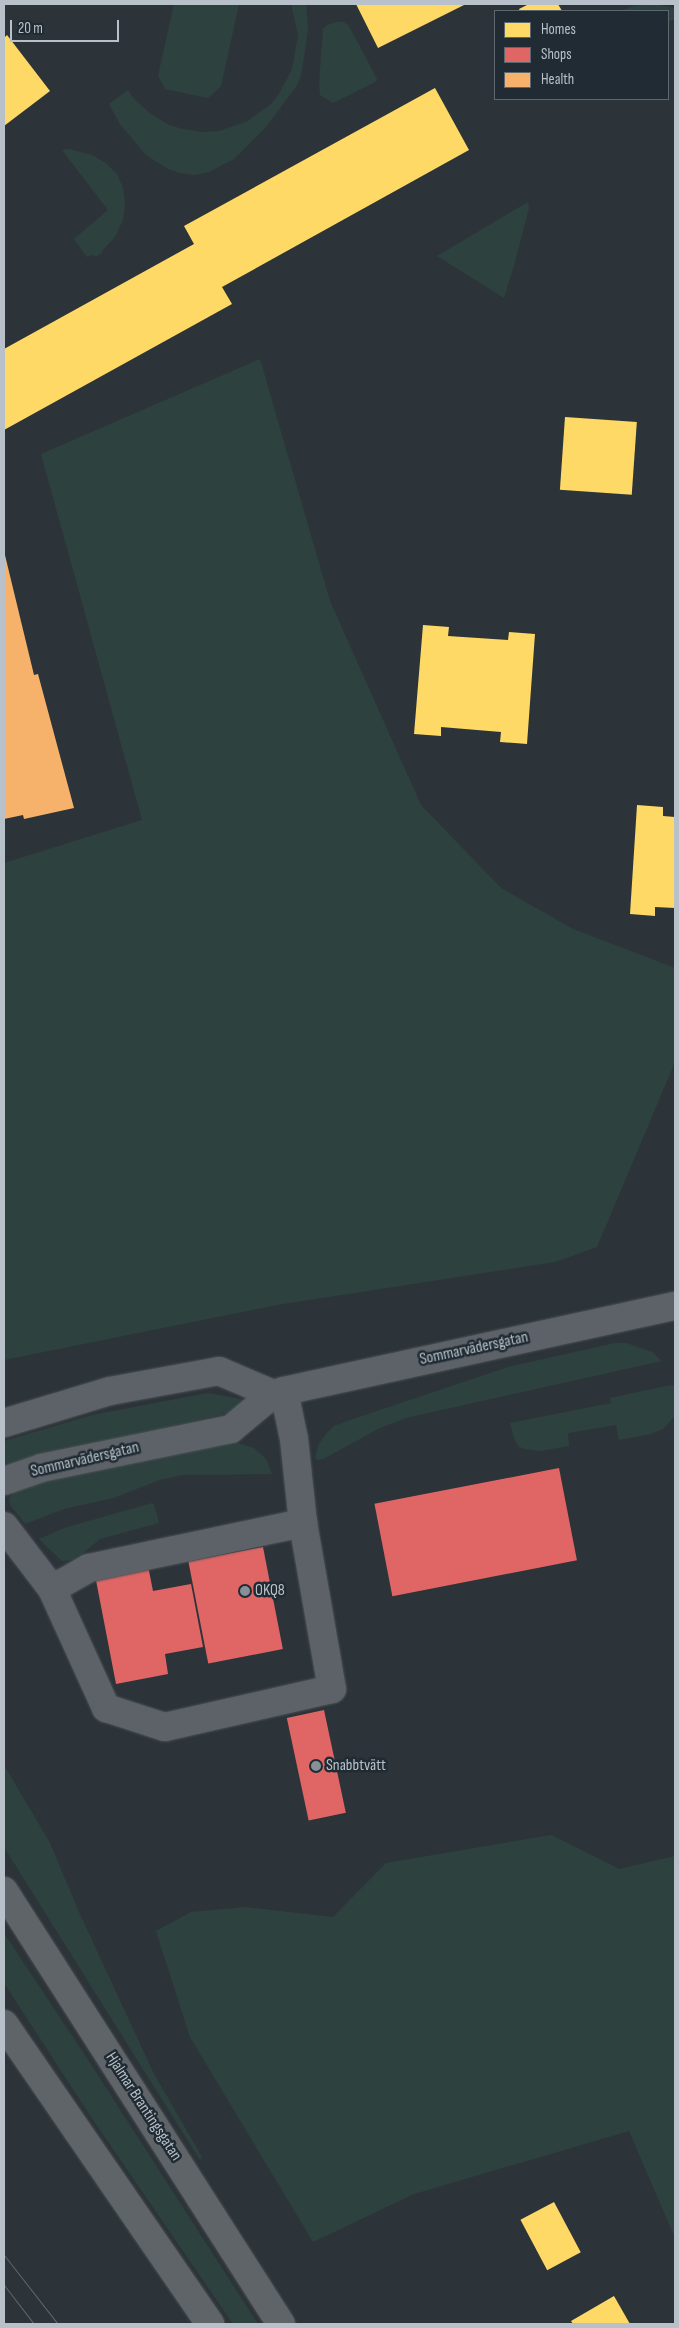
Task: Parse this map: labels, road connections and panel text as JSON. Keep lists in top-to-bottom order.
{
  "streets": {
    "main road": ["Hjalmar Brantingsgatan"],
    "street": ["Sommarvädersgatan"]
  },
  "places": ["OKQ8", "Snabbtvätt"],
  "legend": ["Homes", "Shops", "Health"],
  "scale_bar": "20 m"
}
